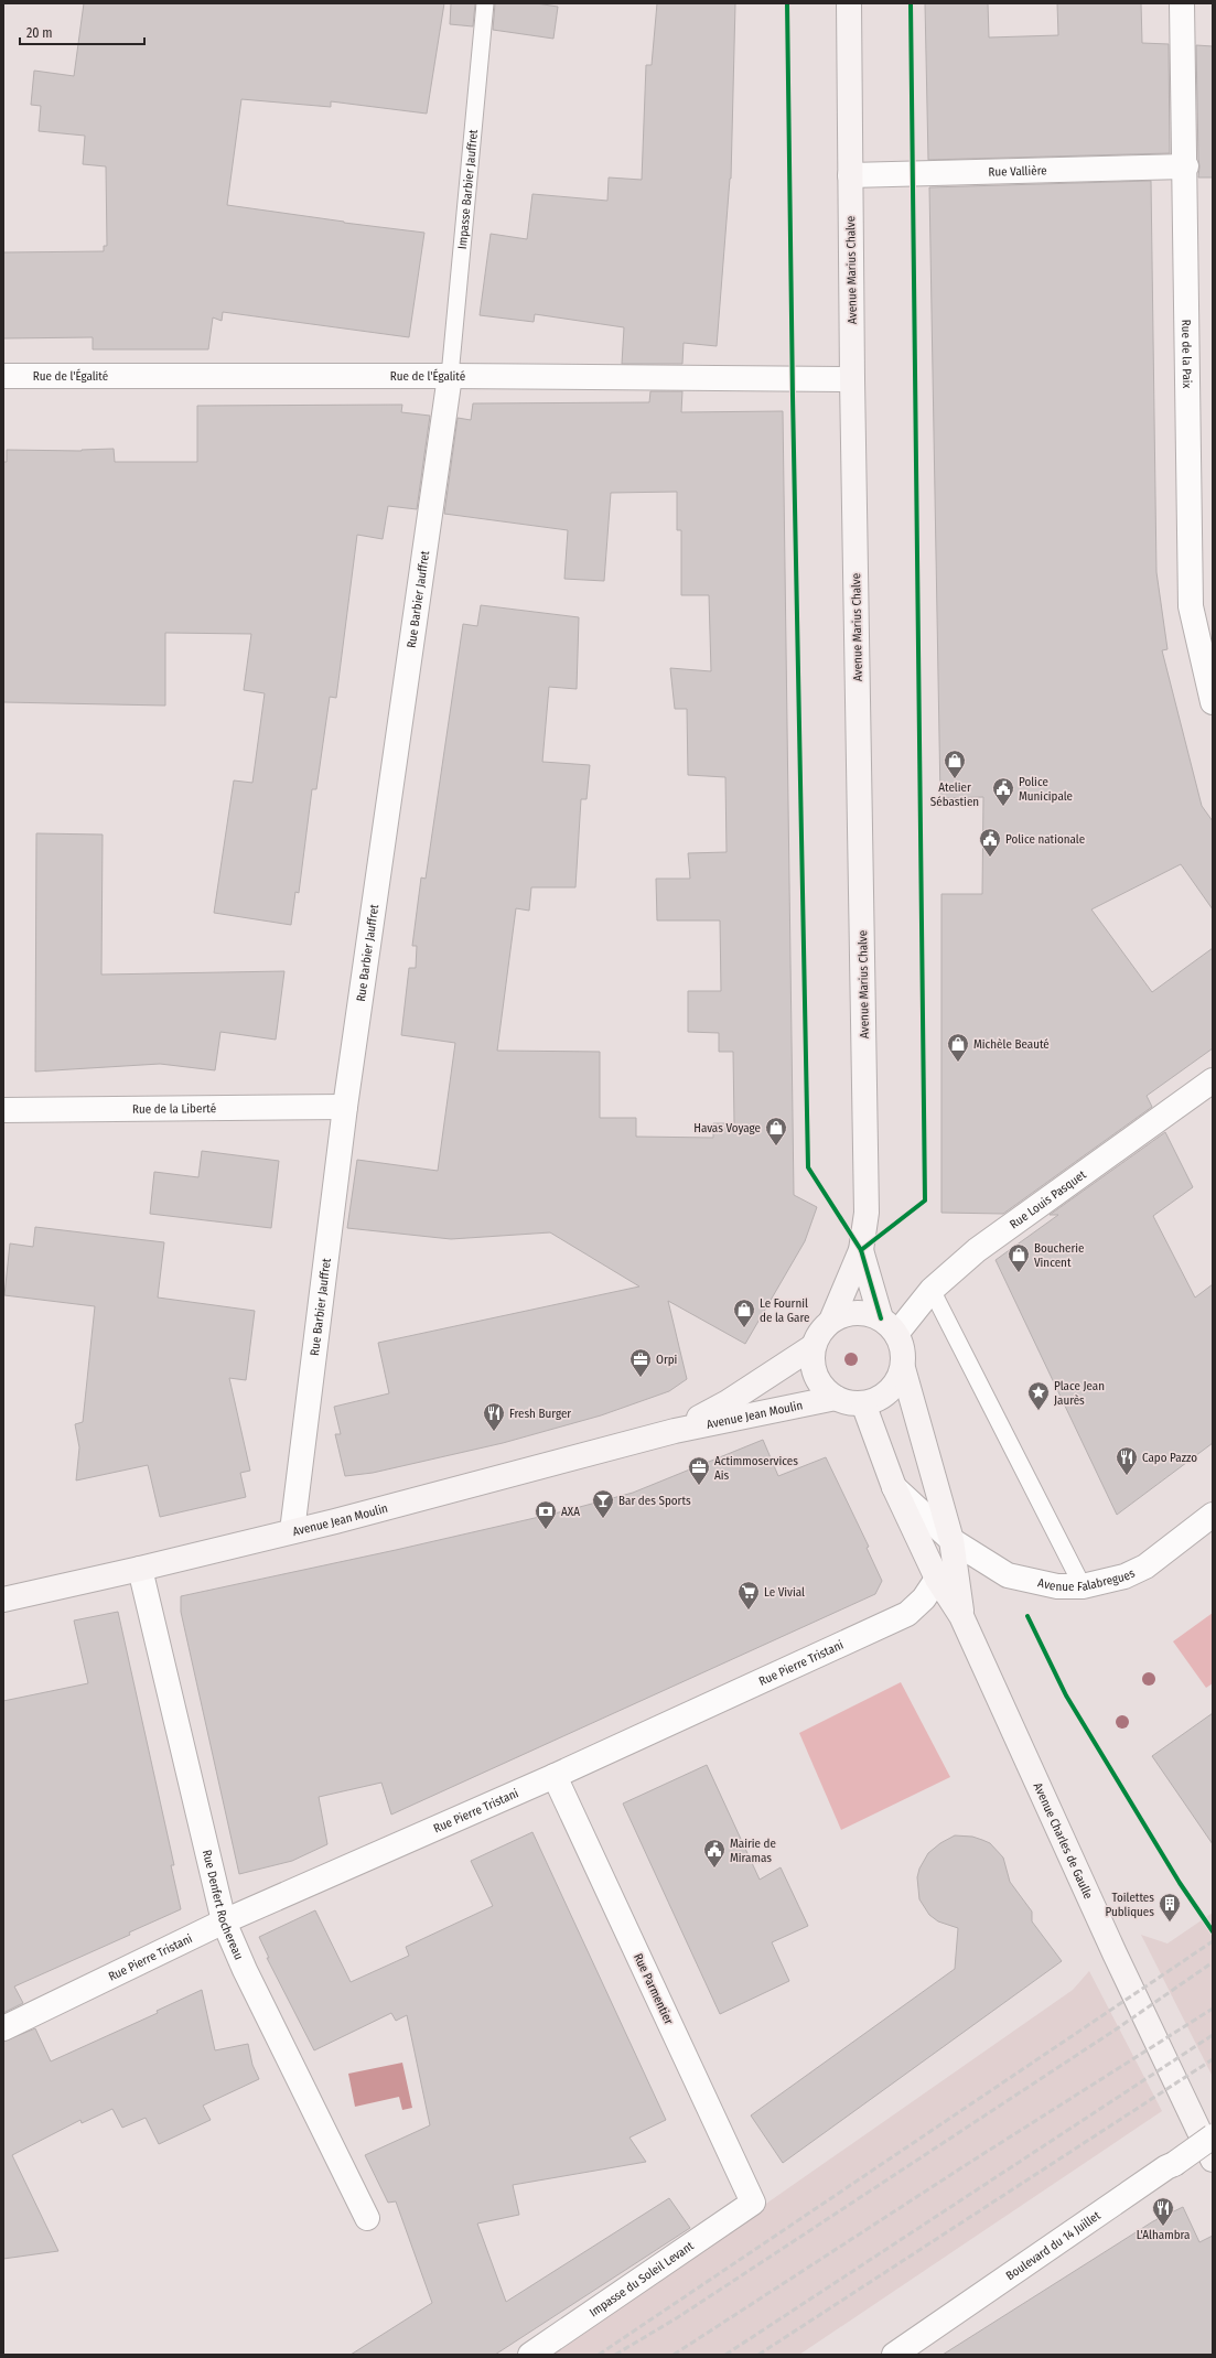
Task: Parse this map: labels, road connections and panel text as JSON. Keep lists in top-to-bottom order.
{
  "streets": {
    "main road": ["Avenue Marius Chalve", "Avenue Jean Moulin", "Avenue Charles de Gaulle"],
    "street": [
      "Rue Vallière",
      "Rue de la Paix",
      "Rue de l'Égalité",
      "Rue Barbier Jauffret",
      "Rue de la Liberté",
      "Rue Louis Pasquet",
      "Avenue Falabregues",
      "Rue Pierre Tristani",
      "Rue Denfert Rochereau",
      "Rue Parmentier",
      "Boulevard du 14 Juillet",
      "Impasse du Soleil Levant"
    ],
    "lane": ["Impasse Barbier Jauffret"]
  },
  "crossings": [
    ["Rue Vallière", "Avenue Marius Chalve"],
    ["Rue Vallière", "Rue de la Paix"],
    ["Impasse Barbier Jauffret", "Rue de l'Égalité"],
    ["Impasse Barbier Jauffret", "Rue Barbier Jauffret"],
    ["Avenue Marius Chalve", "Rue de l'Égalité"],
    ["Avenue Marius Chalve", "Rue Louis Pasquet"],
    ["Avenue Marius Chalve", "Avenue Jean Moulin"],
    ["Rue de l'Égalité", "Rue Barbier Jauffret"],
    ["Rue Barbier Jauffret", "Rue de la Liberté"],
    ["Rue Barbier Jauffret", "Avenue Jean Moulin"],
    ["Rue Louis Pasquet", "Avenue Jean Moulin"],
    ["Avenue Jean Moulin", "Rue Denfert Rochereau"],
    ["Rue Pierre Tristani", "Rue Denfert Rochereau"],
    ["Rue Pierre Tristani", "Rue Parmentier"],
    ["Rue Parmentier", "Impasse du Soleil Levant"]
  ],
  "places": {
    "shop": [
      "Atelier Sébastien",
      "Michèle Beauté",
      "Havas Voyage",
      "Boucherie Vincent",
      "Le Fournil de la Gare"
    ],
    "public building": ["Police Municipale", "Police nationale", "Mairie de Miramas"],
    "office": ["Orpi", "Actimmoservices Ais"],
    "place": ["Place Jean Jaurès"],
    "restaurant": ["Fresh Burger", "Capo Pazzo", "L'Alhambra"],
    "bar": ["Bar des Sports"],
    "bank": ["AXA"],
    "supermarket": ["Le Vivial"],
    "building": ["Toilettes Publiques"]
  },
  "scale_bar": "20 m"
}
